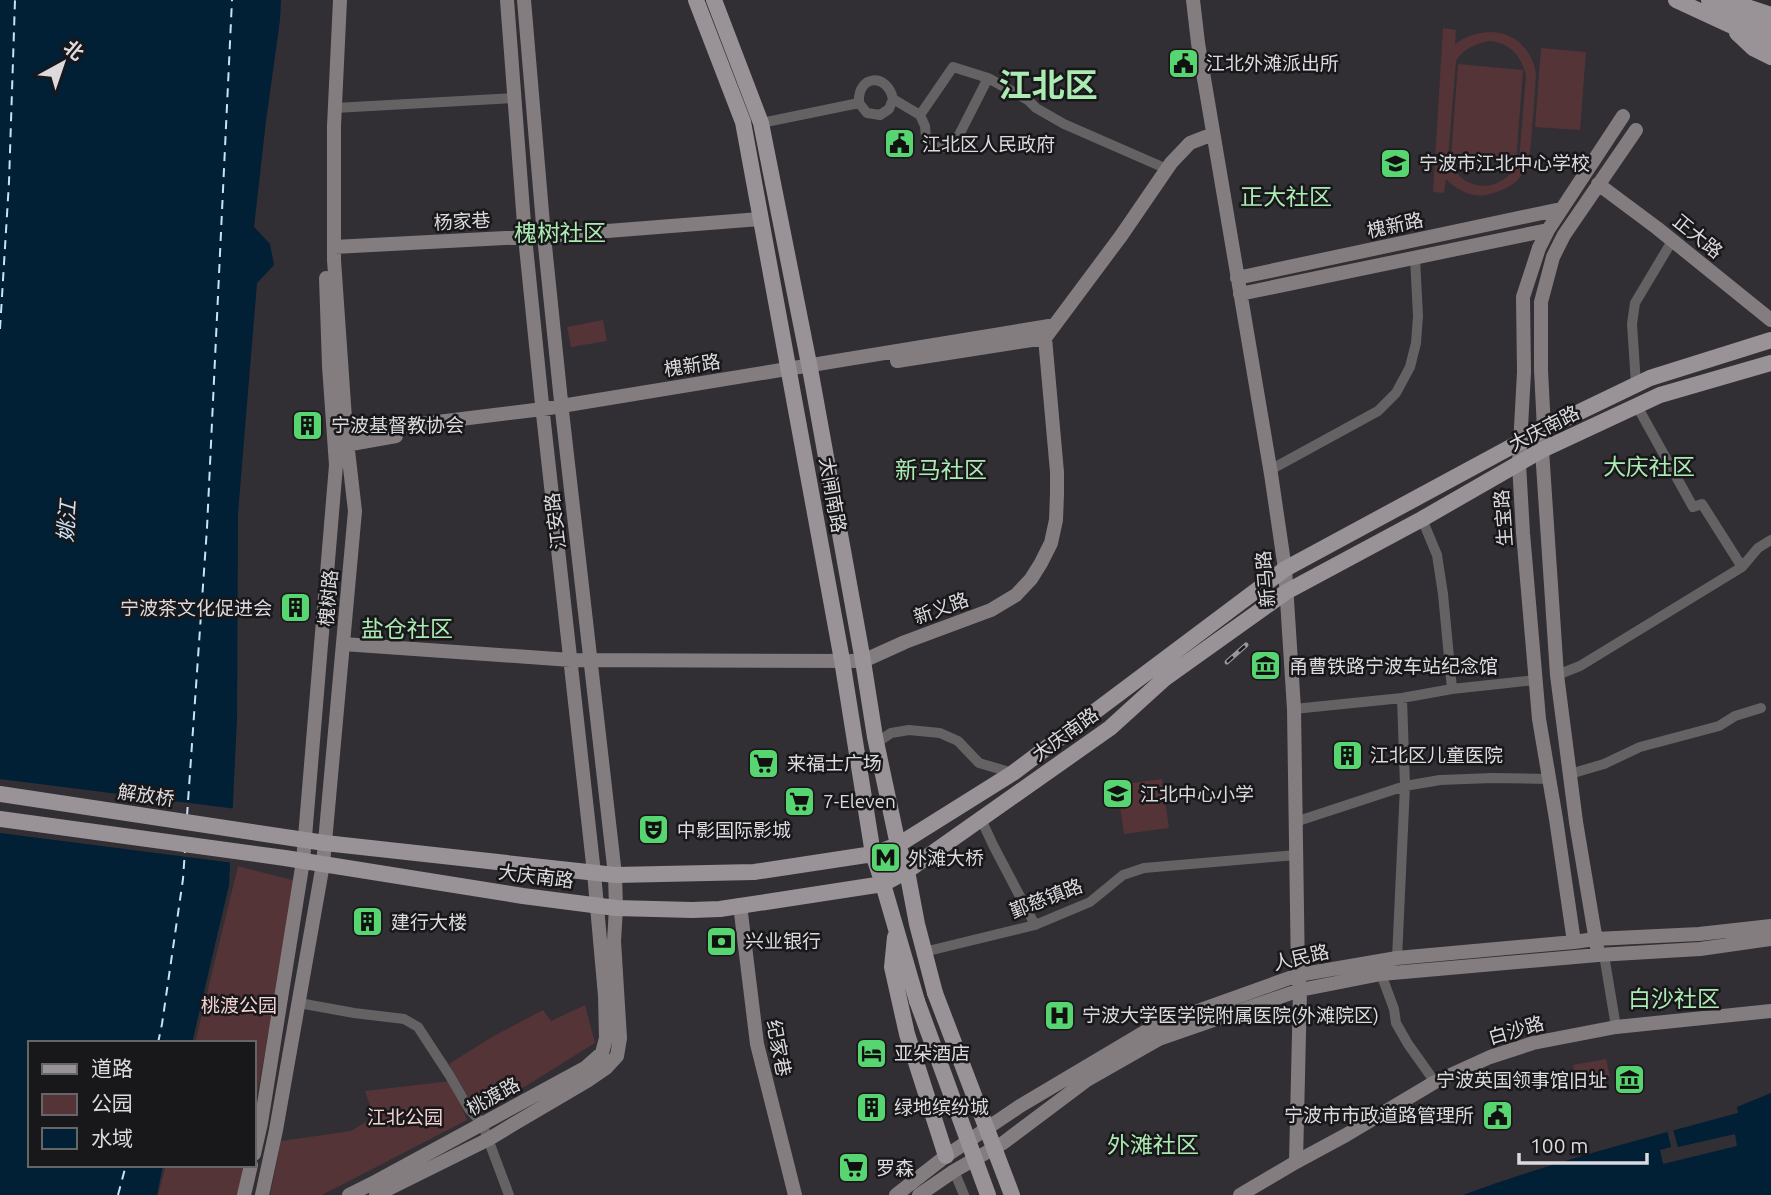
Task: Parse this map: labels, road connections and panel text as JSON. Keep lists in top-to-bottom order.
{
  "streets": {
    "main road": ["大庆南路", "大闸南路", "解放桥"],
    "street": [
      "杨家巷",
      "槐新路",
      "正大路",
      "生宝路",
      "江安路",
      "新马路",
      "槐树路",
      "新义路",
      "鄞慈镇路",
      "人民路",
      "白沙路",
      "纪家巷",
      "桃渡路"
    ]
  },
  "crossings": [
    ["杨家巷", "大闸南路"],
    ["杨家巷", "江安路"],
    ["杨家巷", "槐树路"],
    ["槐新路", "大闸南路"],
    ["槐新路", "生宝路"],
    ["槐新路", "江安路"],
    ["槐新路", "新马路"],
    ["槐新路", "槐树路"],
    ["槐新路", "新义路"],
    ["大庆南路", "大闸南路"],
    ["大庆南路", "生宝路"],
    ["大庆南路", "江安路"],
    ["大庆南路", "新马路"],
    ["大庆南路", "槐树路"],
    ["大庆南路", "解放桥"],
    ["大庆南路", "纪家巷"],
    ["大闸南路", "新义路"],
    ["生宝路", "人民路"],
    ["江安路", "新义路"],
    ["江安路", "桃渡路"],
    ["新马路", "鄞慈镇路"],
    ["新马路", "人民路"],
    ["新马路", "白沙路"],
    ["槐树路", "新义路"],
    ["槐树路", "解放桥"]
  ],
  "districts": [
    "江北区",
    "正大社区",
    "槐树社区",
    "大庆社区",
    "新马社区",
    "盐仓社区",
    "白沙社区",
    "外滩社区"
  ],
  "water": ["姚江"],
  "parks": ["桃渡公园", "江北公园"],
  "places": {
    "public building": ["江北外滩派出所", "江北区人民政府", "宁波市市政道路管理所"],
    "school or university": ["宁波市江北中心学校", "江北中心小学"],
    "building": [
      "宁波基督教协会",
      "宁波茶文化促进会",
      "江北区儿童医院",
      "建行大楼",
      "绿地缤纷城"
    ],
    "museum": ["甬曹铁路宁波车站纪念馆", "宁波英国领事馆旧址"],
    "supermarket": ["来福士广场", "7-Eleven", "罗森"],
    "theatre": ["中影国际影城"],
    "metro station": ["外滩大桥"],
    "bank": ["兴业银行"],
    "hospital": ["宁波大学医学院附属医院(外滩院区)"],
    "hotel": ["亚朵酒店"]
  },
  "legend": ["道路", "公园", "水域"],
  "scale_bar": "100 m",
  "north": "top right"
}
